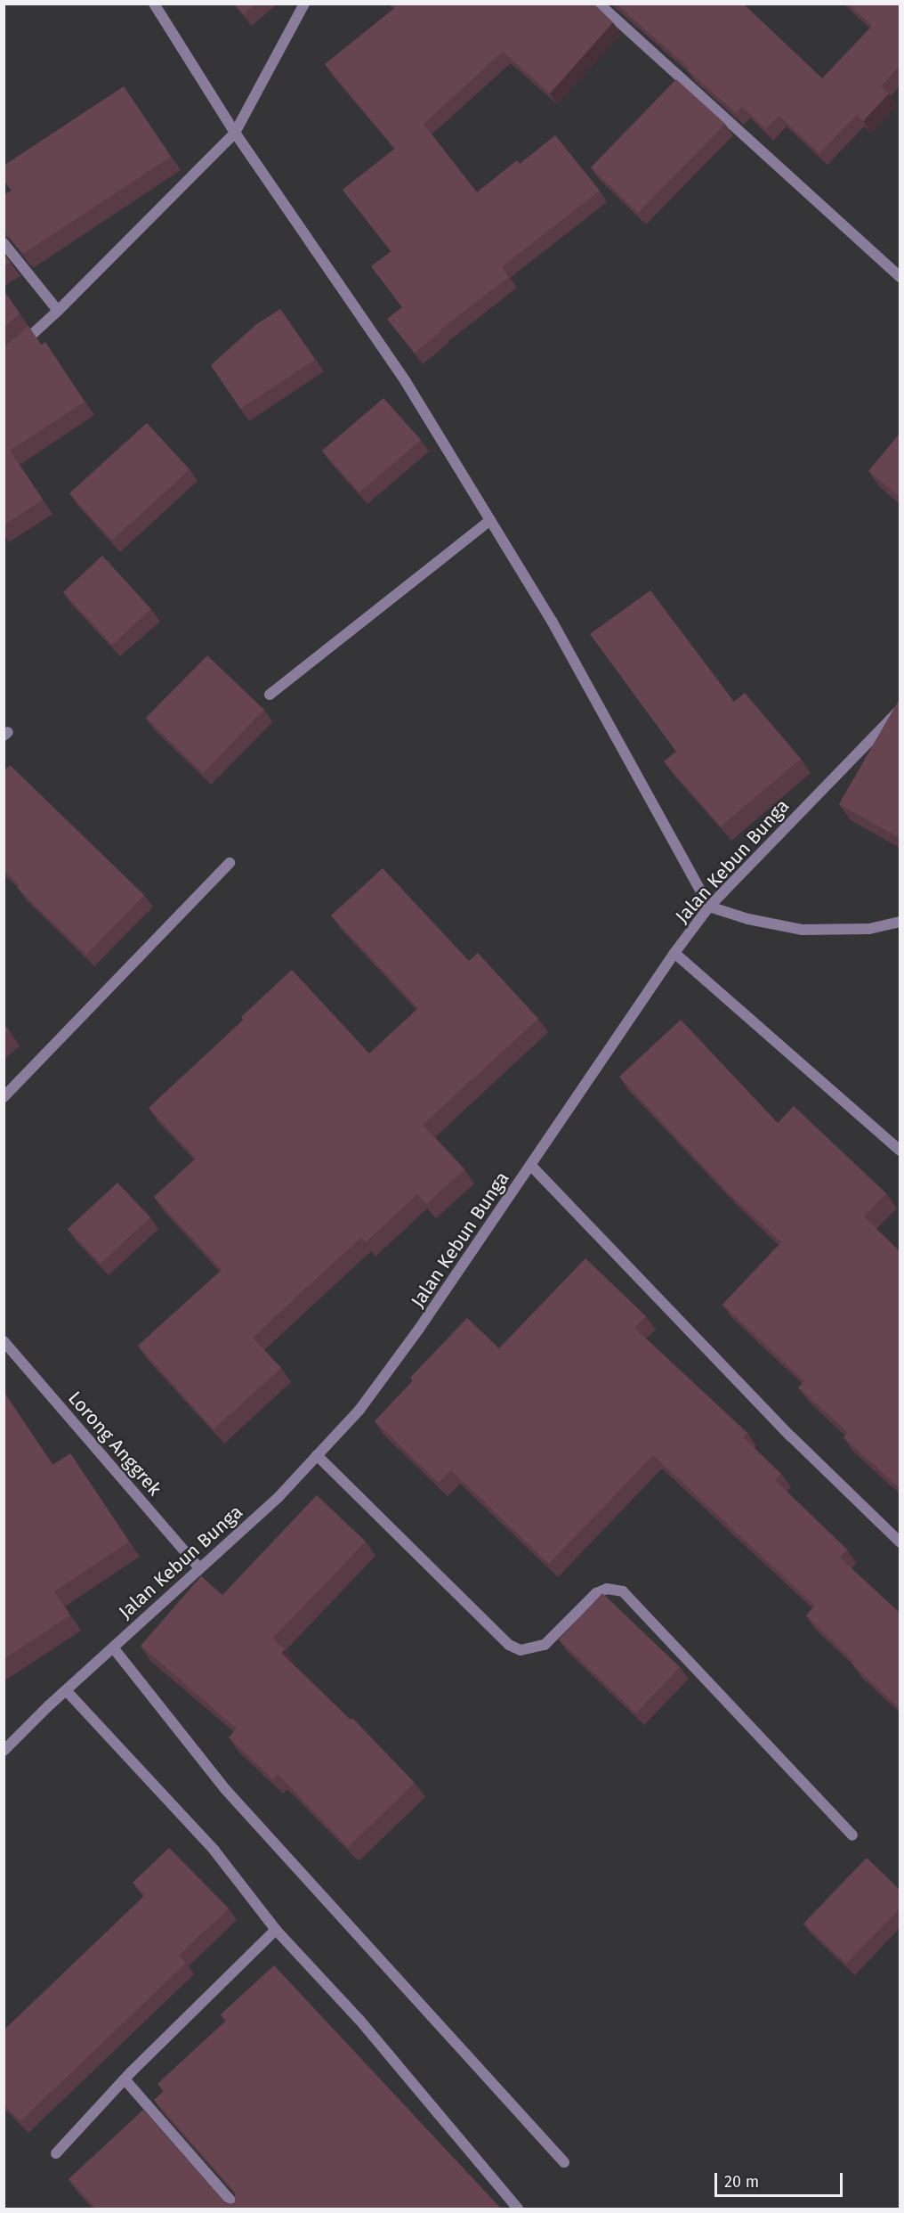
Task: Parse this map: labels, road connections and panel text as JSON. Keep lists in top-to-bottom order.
{
  "streets": {
    "street": ["Jalan Kebun Bunga", "Lorong Anggrek"]
  },
  "crossings": [
    ["Jalan Kebun Bunga", "Lorong Anggrek"]
  ],
  "scale_bar": "20 m"
}
